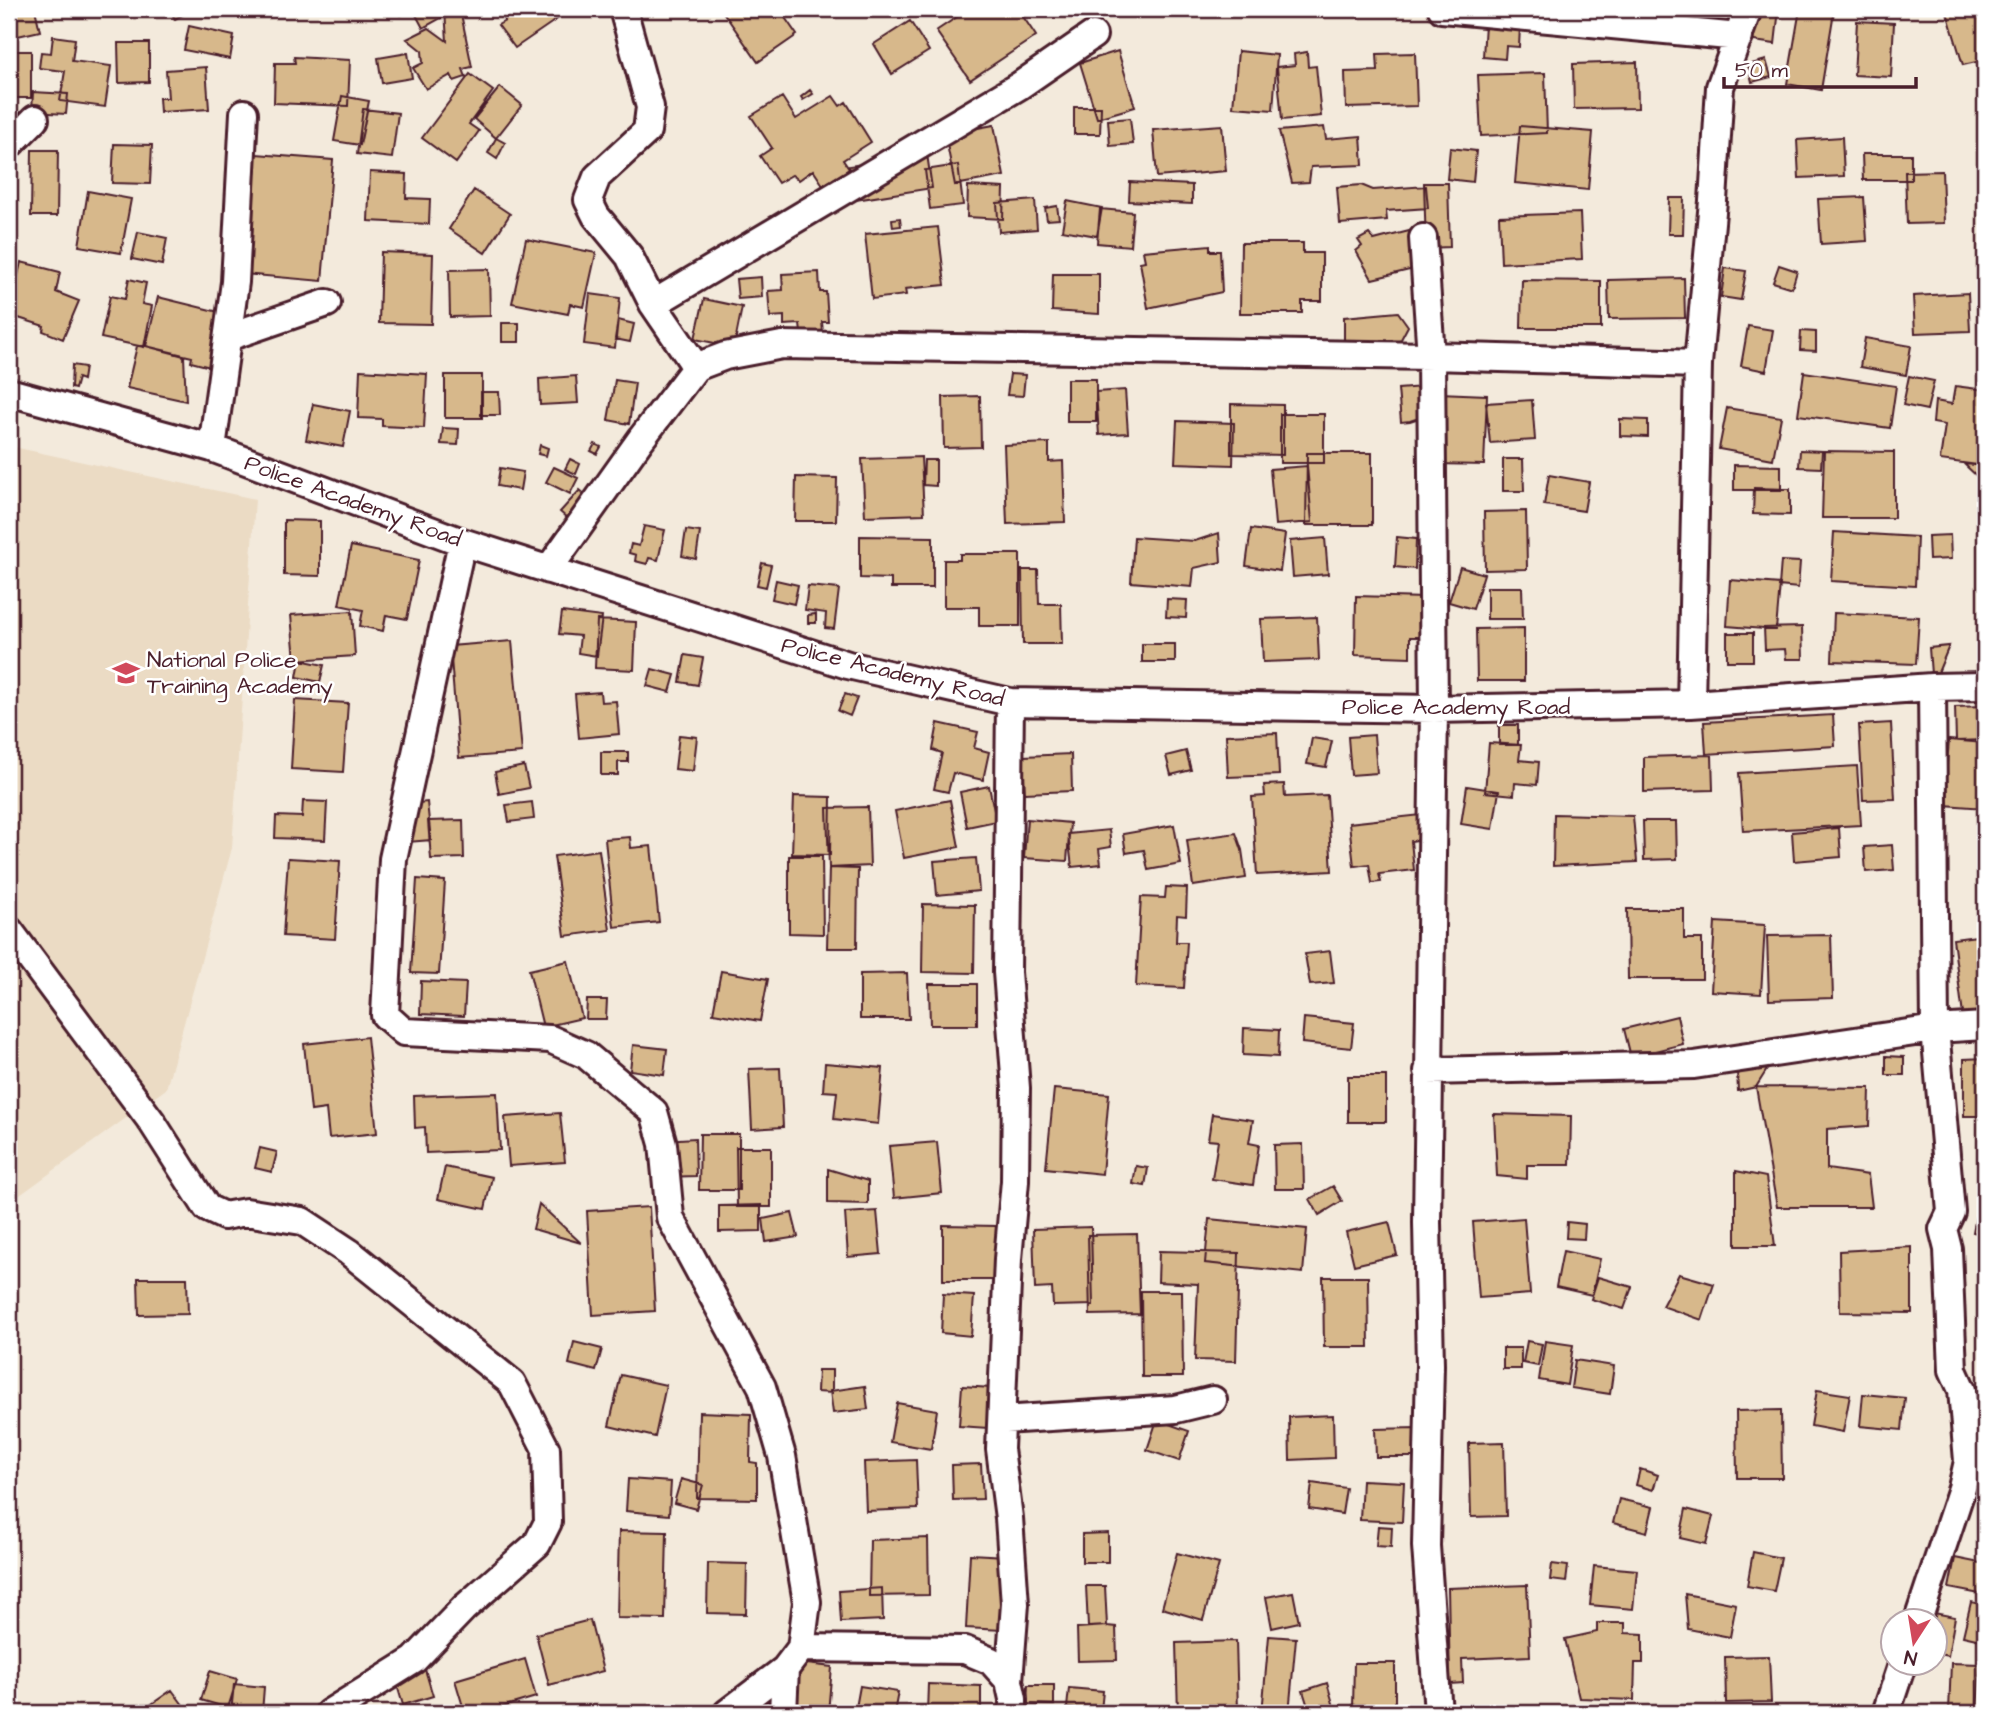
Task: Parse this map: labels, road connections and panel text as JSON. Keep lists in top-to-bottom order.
{
  "streets": {
    "street": ["Police Academy Road"]
  },
  "places": {
    "school or university": ["National Police Training Academy"]
  },
  "scale_bar": "50 m",
  "north": "bottom"
}
